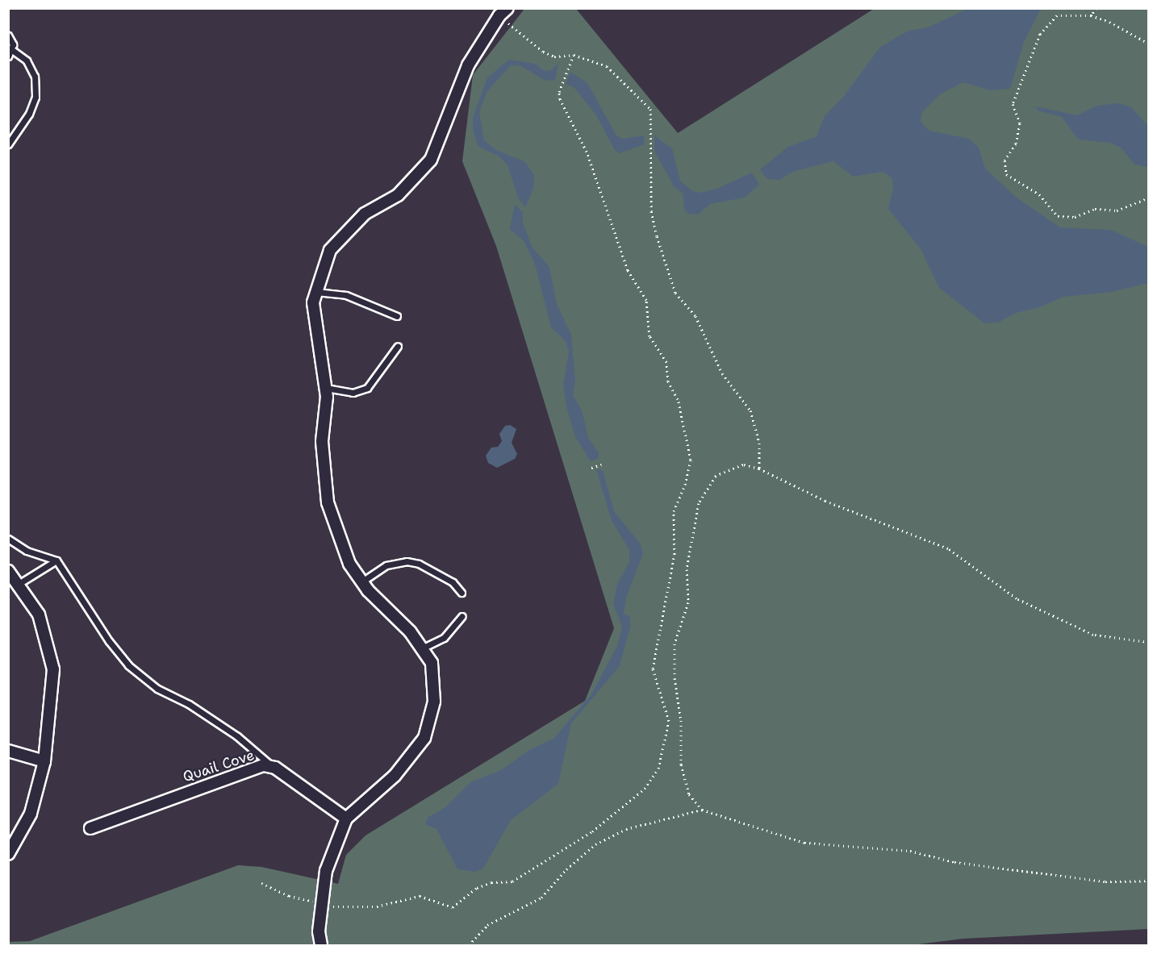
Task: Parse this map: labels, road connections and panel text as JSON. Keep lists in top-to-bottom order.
{
  "streets": {
    "street": ["Quail Cove"]
  }
}
